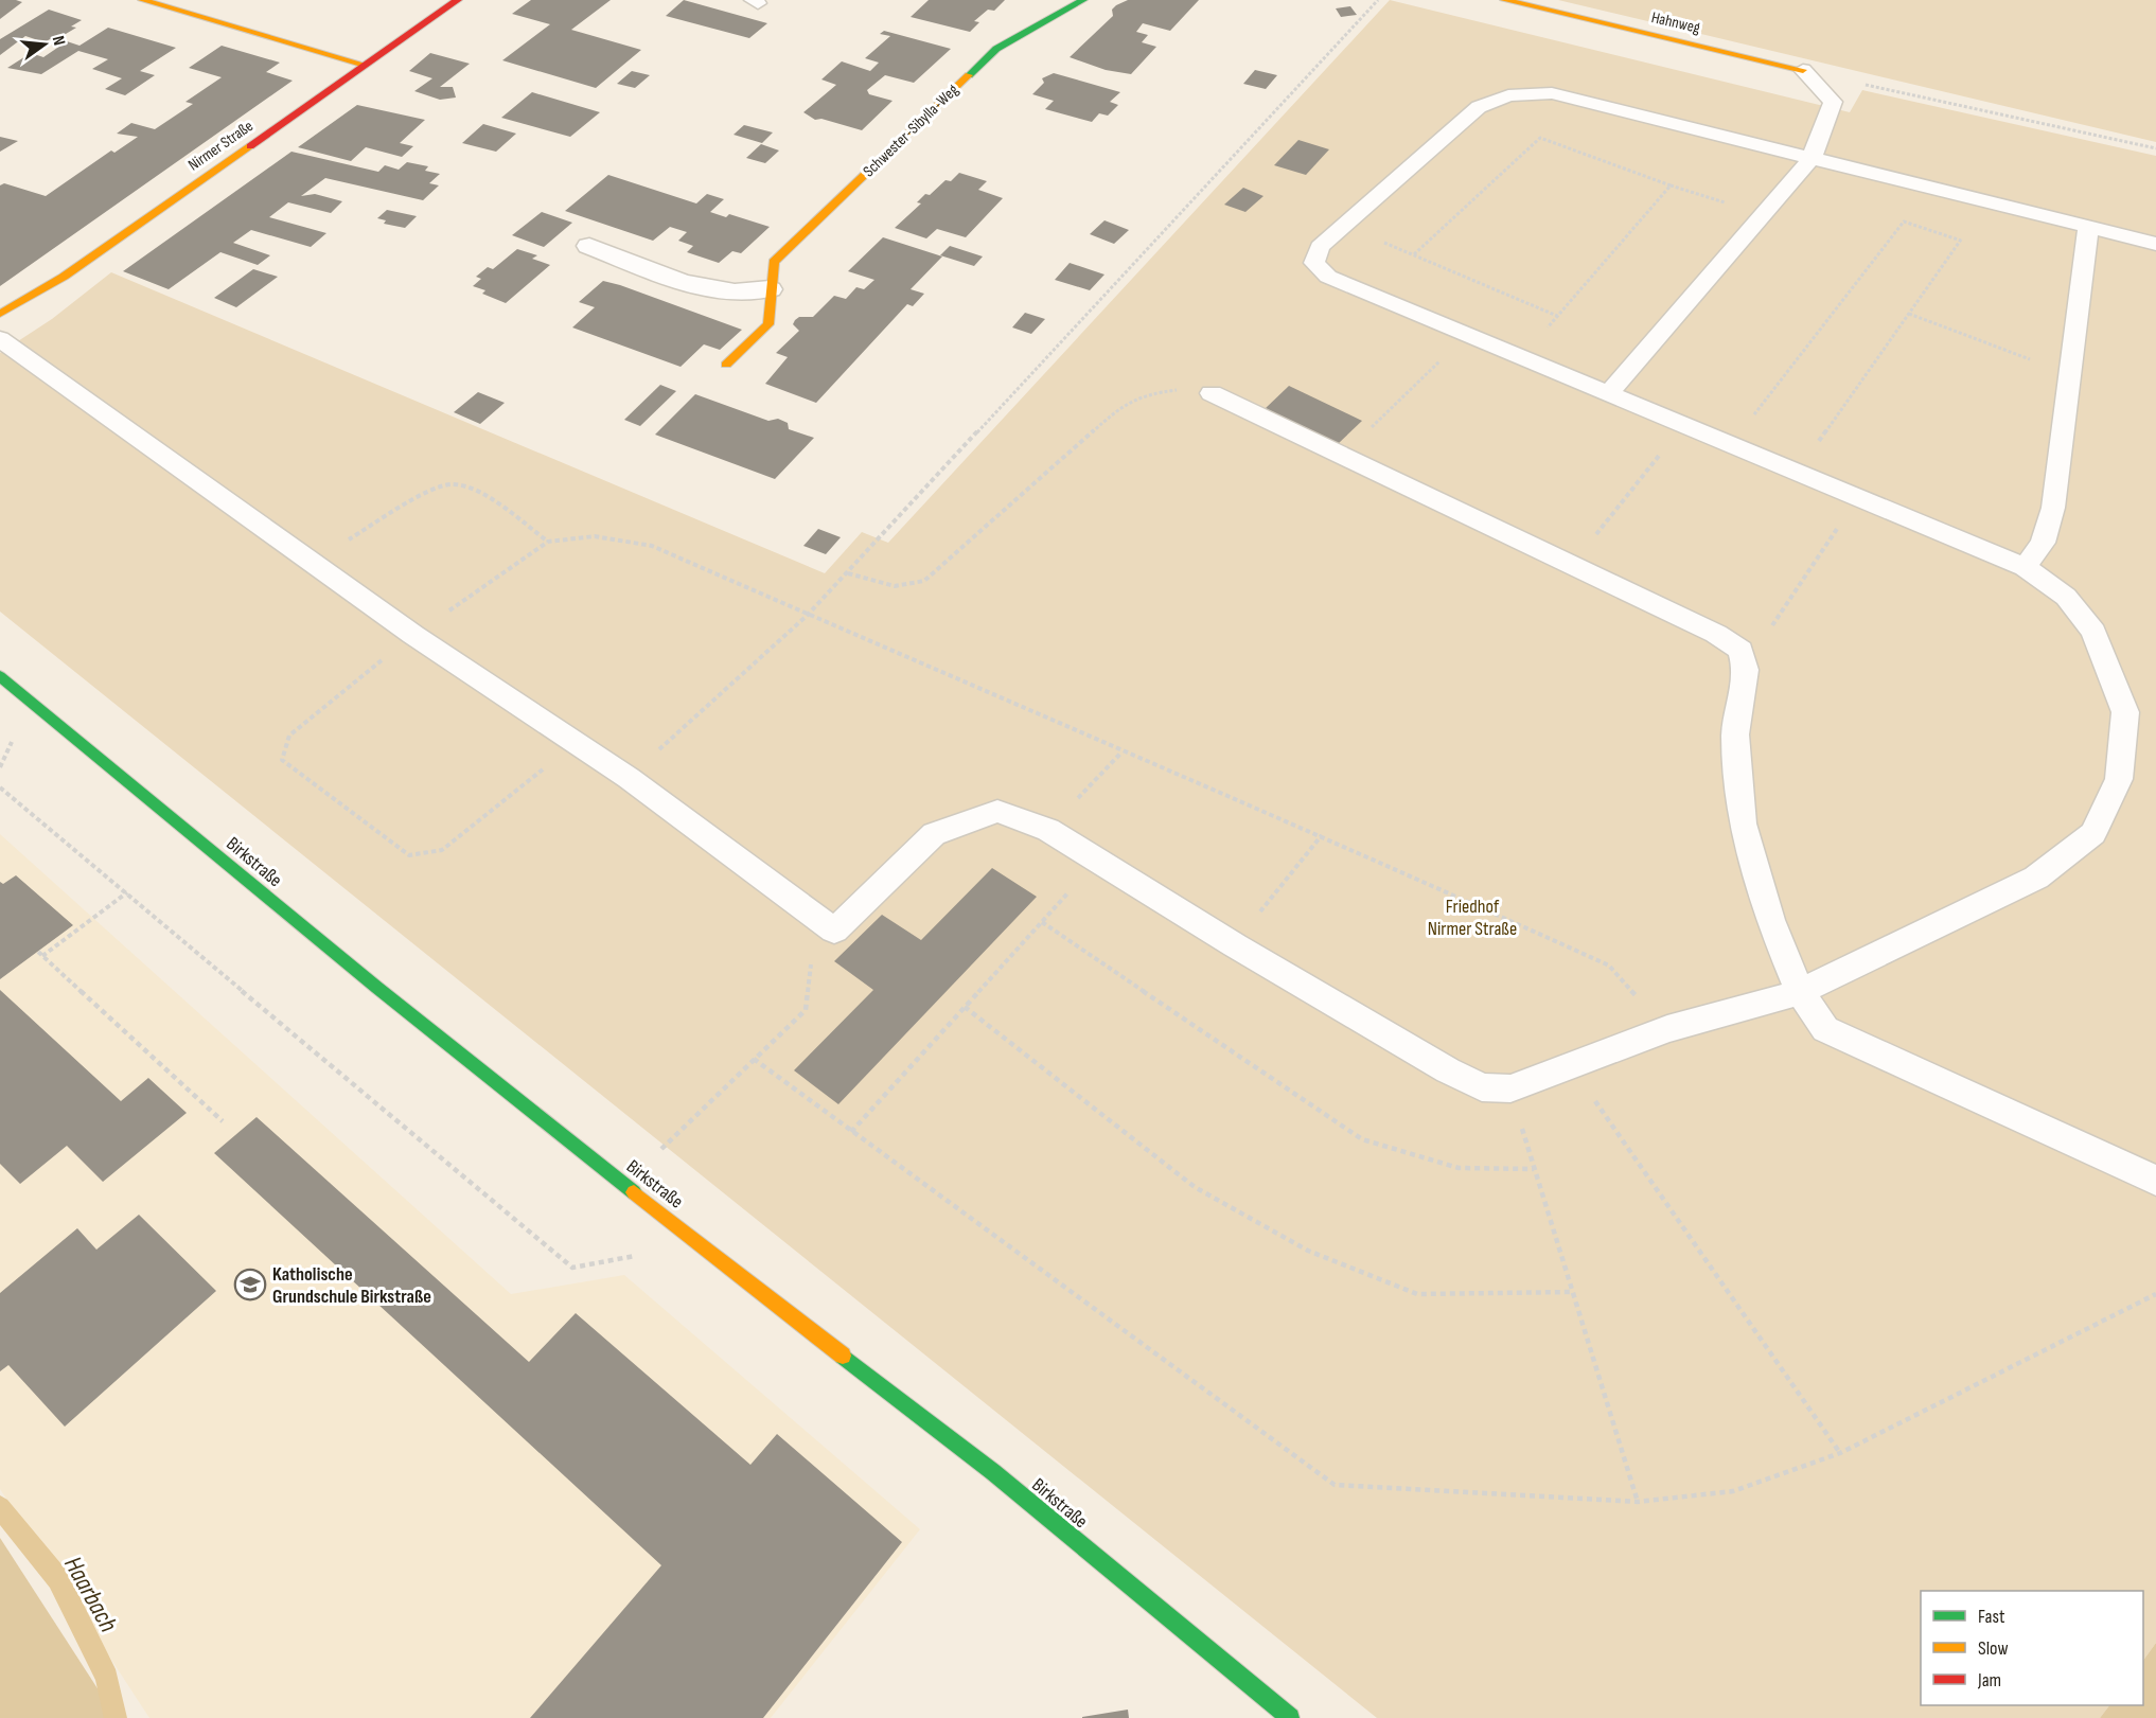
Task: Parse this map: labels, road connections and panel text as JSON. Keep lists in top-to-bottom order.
{
  "streets": {
    "street": [
      "Hahnweg",
      "Schwester-Sibylla-Weg",
      "Nirmer Straße",
      "Birkstraße"
    ]
  },
  "water": ["Haarbach"],
  "parks": ["Friedhof Nirmer Straße"],
  "places": {
    "school or university": ["Katholische Grundschule Birkstraße"]
  },
  "legend": ["Fast", "Slow", "Jam"],
  "north": "right"
}
